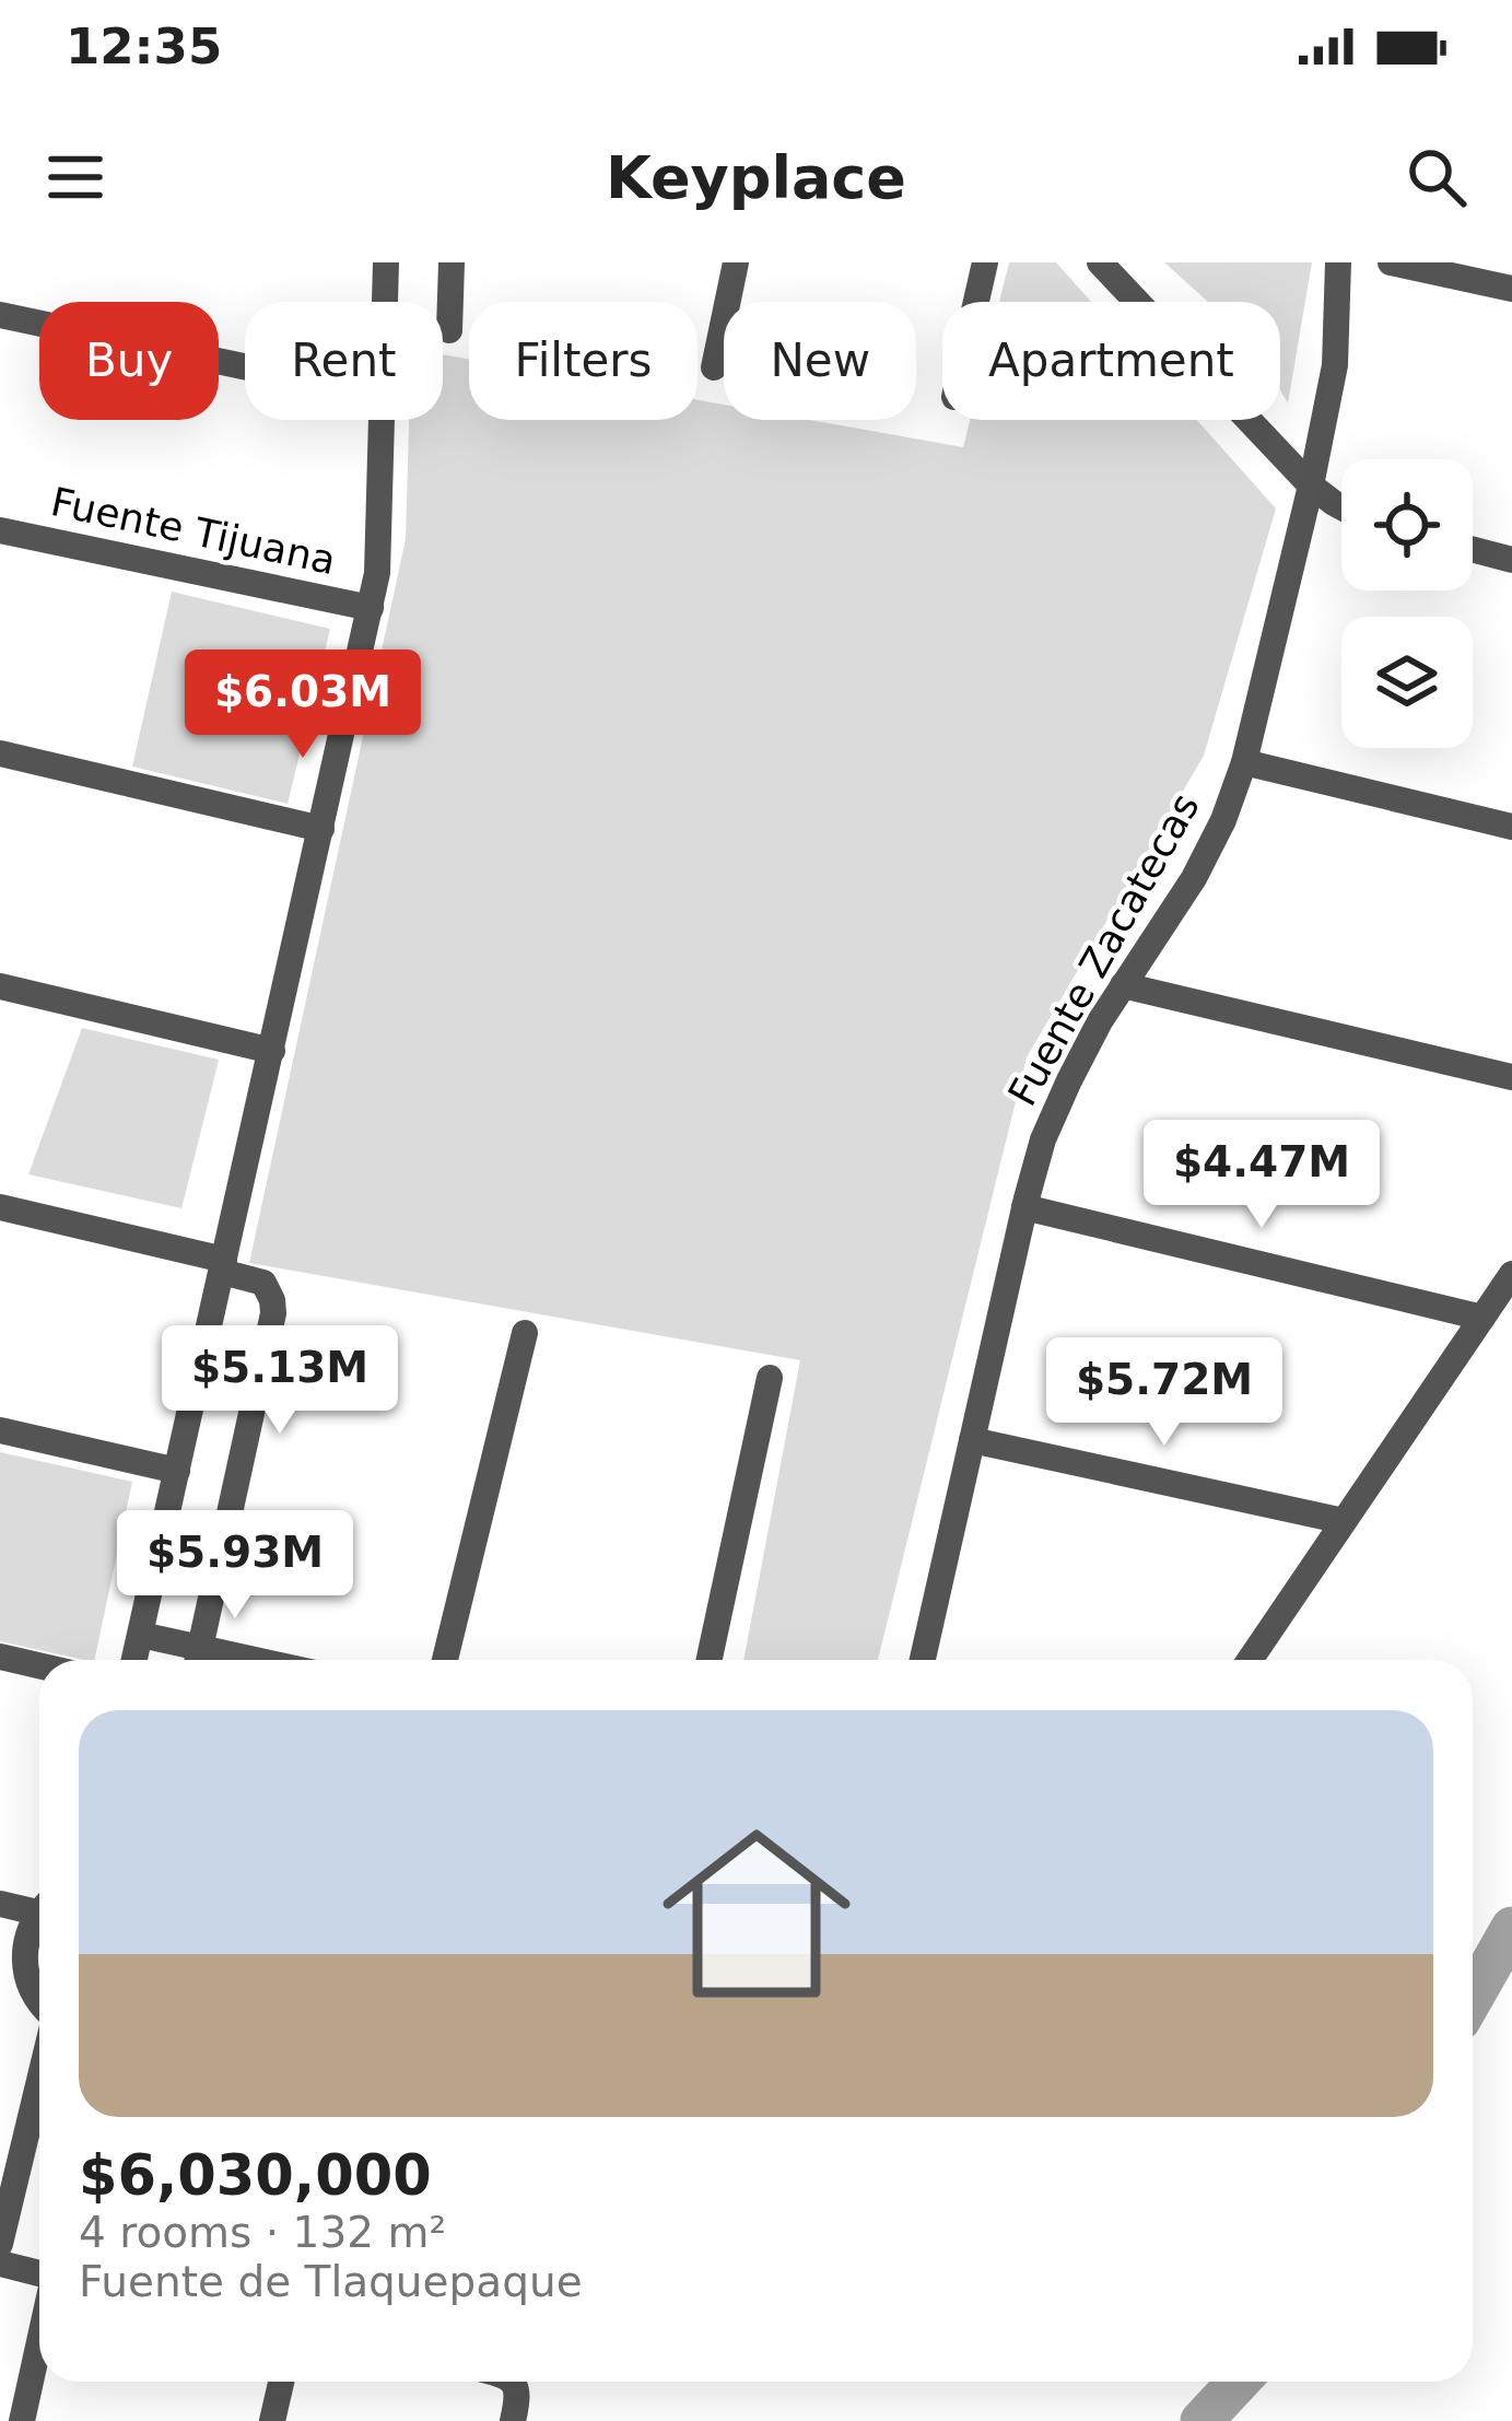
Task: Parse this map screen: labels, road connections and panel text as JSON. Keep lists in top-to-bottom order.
{
  "streets": {
    "street": ["Fuente Tijuana", "Fuente Zacatecas"]
  },
  "page": {
    "status": "12:35",
    "header": "Keyplace",
    "chip": [
      "Buy",
      "Rent",
      "Filters",
      "New",
      "Apartment"
    ],
    "price": [
      "$6.03M",
      "$4.47M",
      "$5.13M",
      "$5.72M",
      "$5.93M"
    ],
    "list": [
      {
        "name": "$6,030,000",
        "note": "4 rooms · 132 m² · Fuente de Tlaquepaque"
      }
    ]
  }
}
